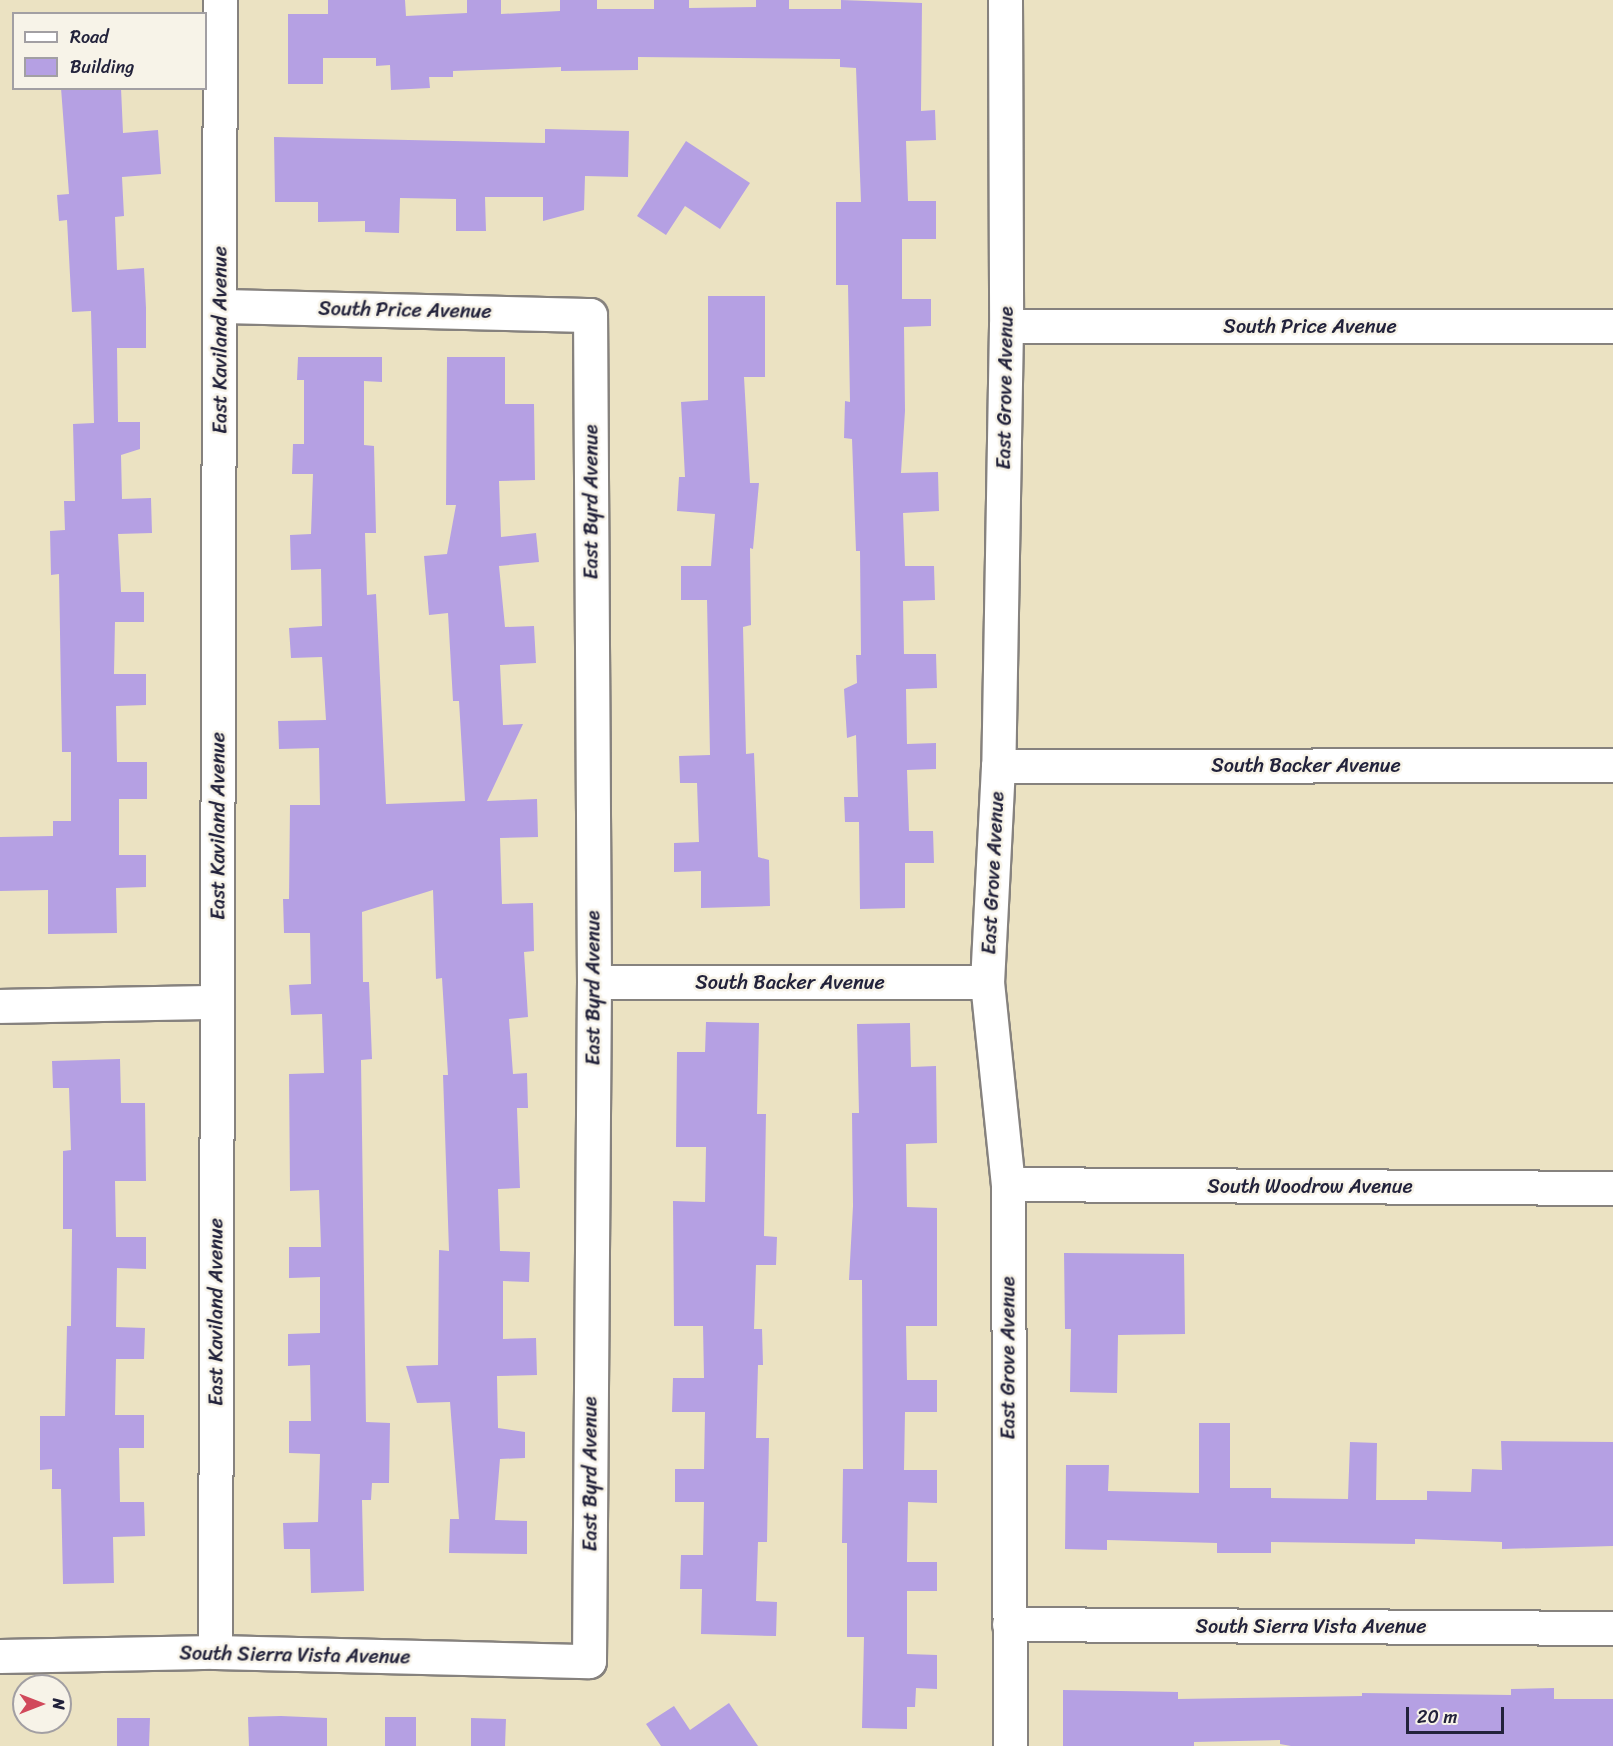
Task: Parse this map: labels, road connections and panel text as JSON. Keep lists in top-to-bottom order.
{
  "streets": {
    "street": [
      "South Price Avenue",
      "East Kaviland Avenue",
      "East Grove Avenue",
      "East Byrd Avenue",
      "South Backer Avenue",
      "South Woodrow Avenue",
      "South Sierra Vista Avenue"
    ]
  },
  "crossings": [
    ["South Price Avenue", "East Kaviland Avenue"],
    ["South Price Avenue", "East Grove Avenue"],
    ["South Price Avenue", "East Byrd Avenue"],
    ["East Kaviland Avenue", "South Sierra Vista Avenue"],
    ["East Grove Avenue", "South Backer Avenue"],
    ["East Grove Avenue", "South Woodrow Avenue"],
    ["East Grove Avenue", "South Sierra Vista Avenue"],
    ["East Byrd Avenue", "South Backer Avenue"],
    ["East Byrd Avenue", "South Sierra Vista Avenue"]
  ],
  "legend": ["Road", "Building"],
  "scale_bar": "20 m",
  "north": "right"
}
